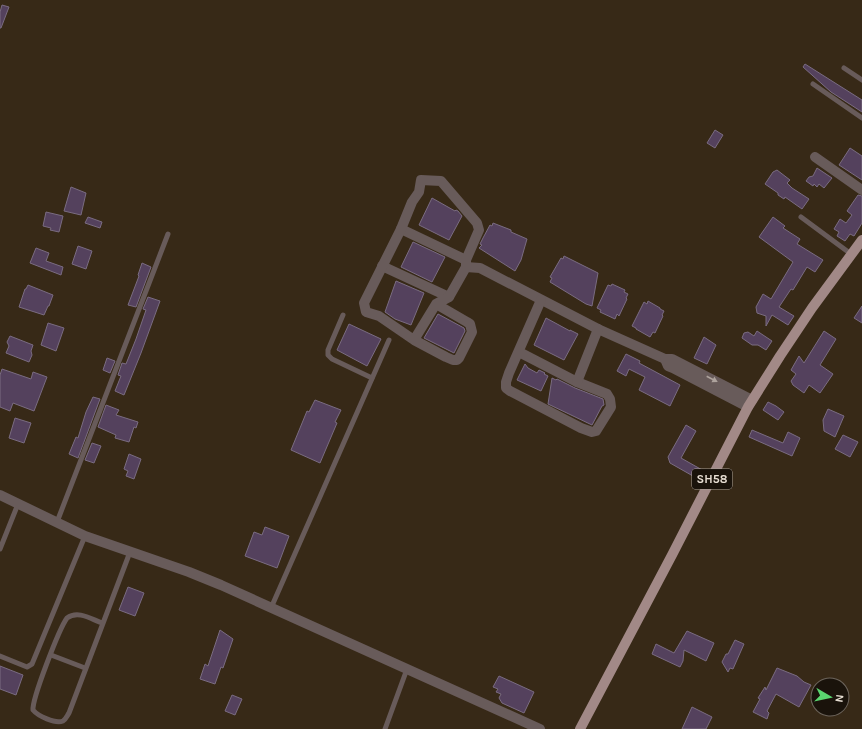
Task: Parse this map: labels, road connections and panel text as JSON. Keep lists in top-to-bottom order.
{
  "streets": {
    "main road": ["SH58"]
  },
  "north": "right"
}
